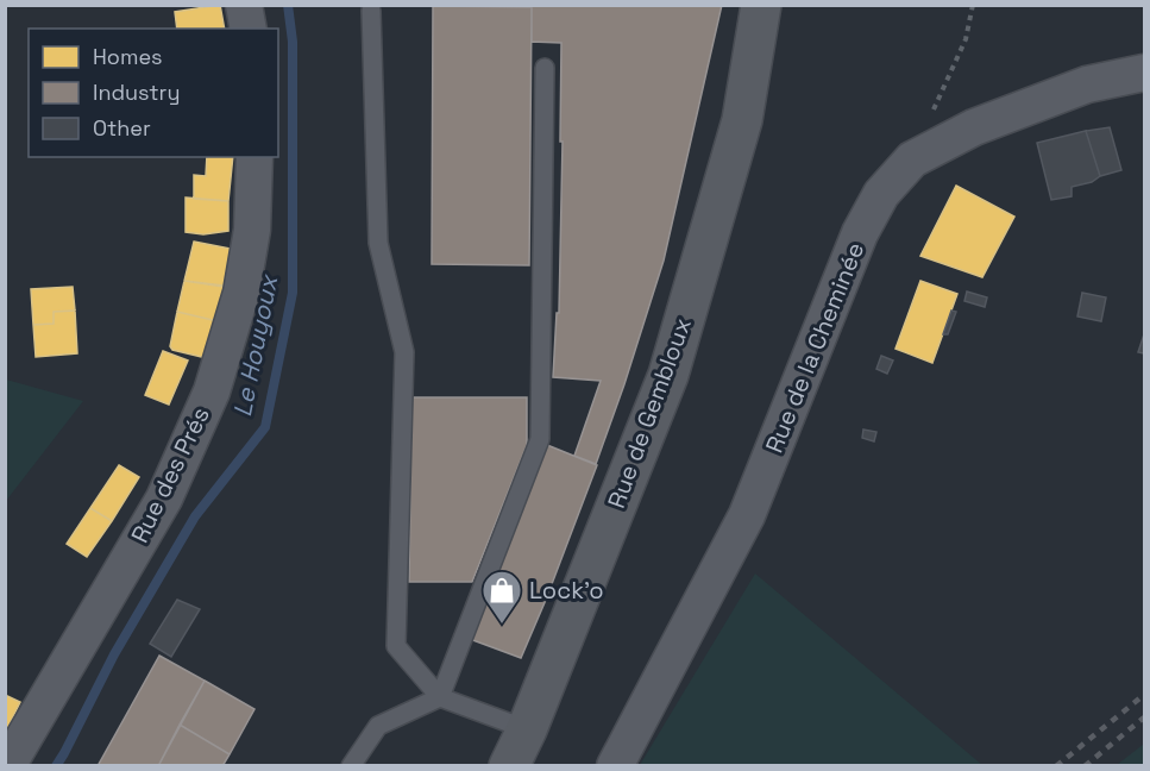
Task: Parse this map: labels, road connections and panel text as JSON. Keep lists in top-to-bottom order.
{
  "streets": {
    "main road": ["Rue de Gembloux"],
    "street": ["Rue de la Cheminée", "Rue des Prés"]
  },
  "water": ["Le Houyoux"],
  "places": {
    "shop": ["Lock’o"]
  },
  "legend": ["Homes", "Industry", "Other"]
}
